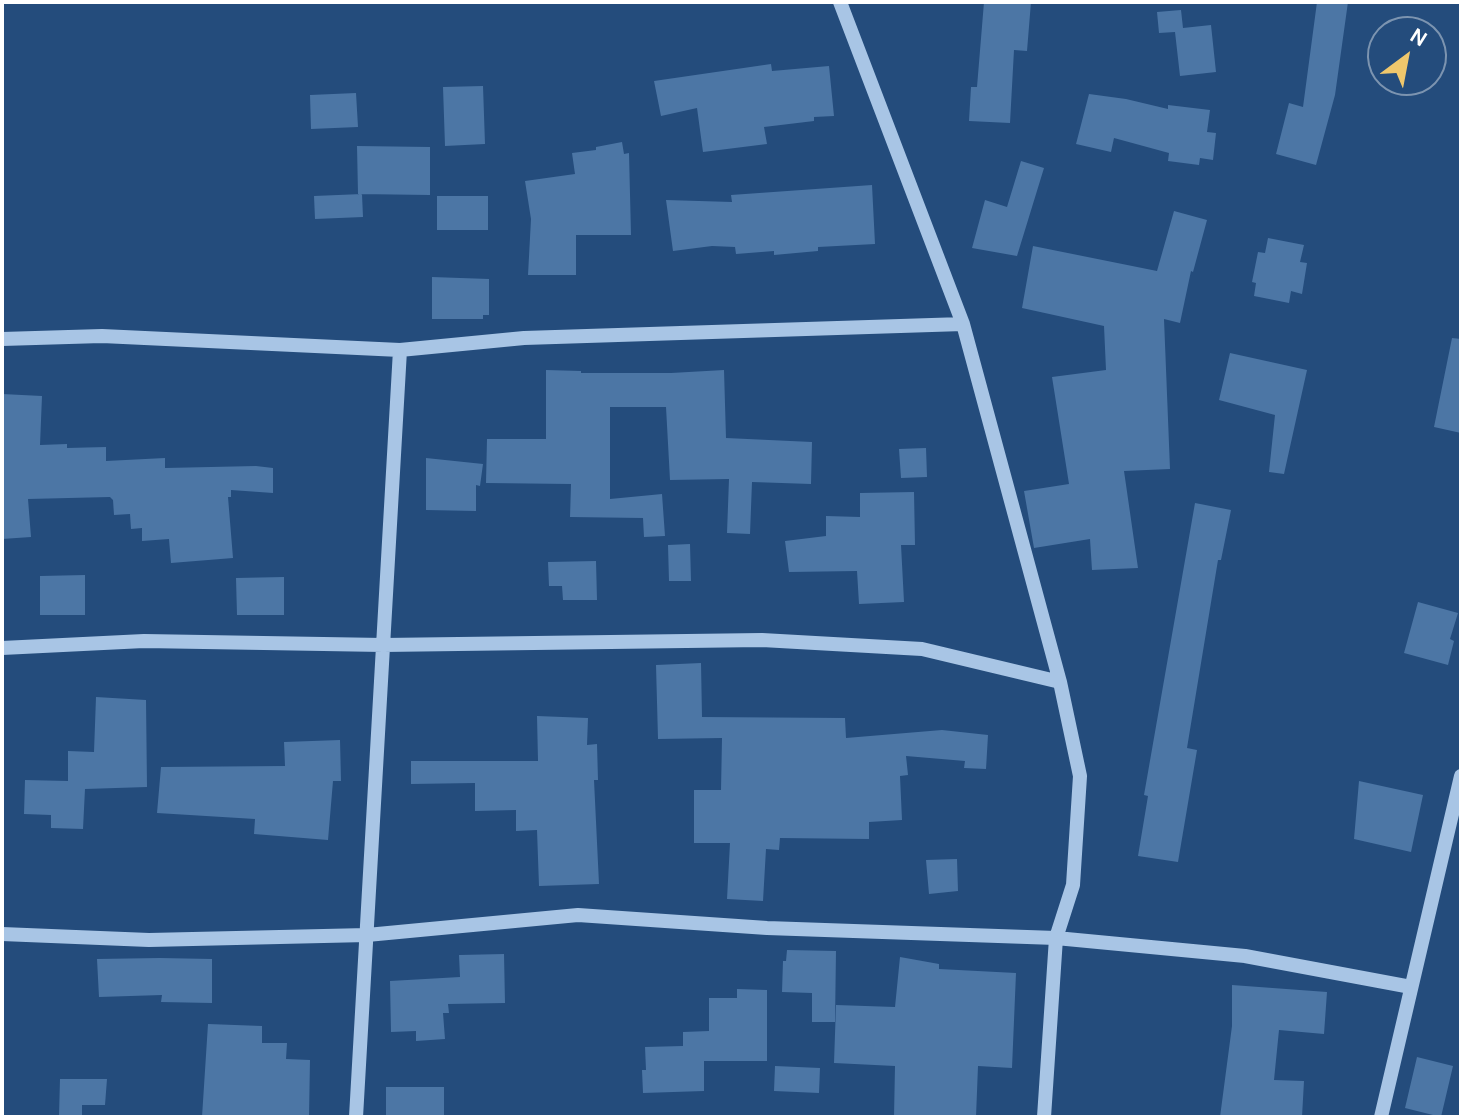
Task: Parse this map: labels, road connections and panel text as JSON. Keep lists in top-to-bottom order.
{
  "north": "top right"
}
